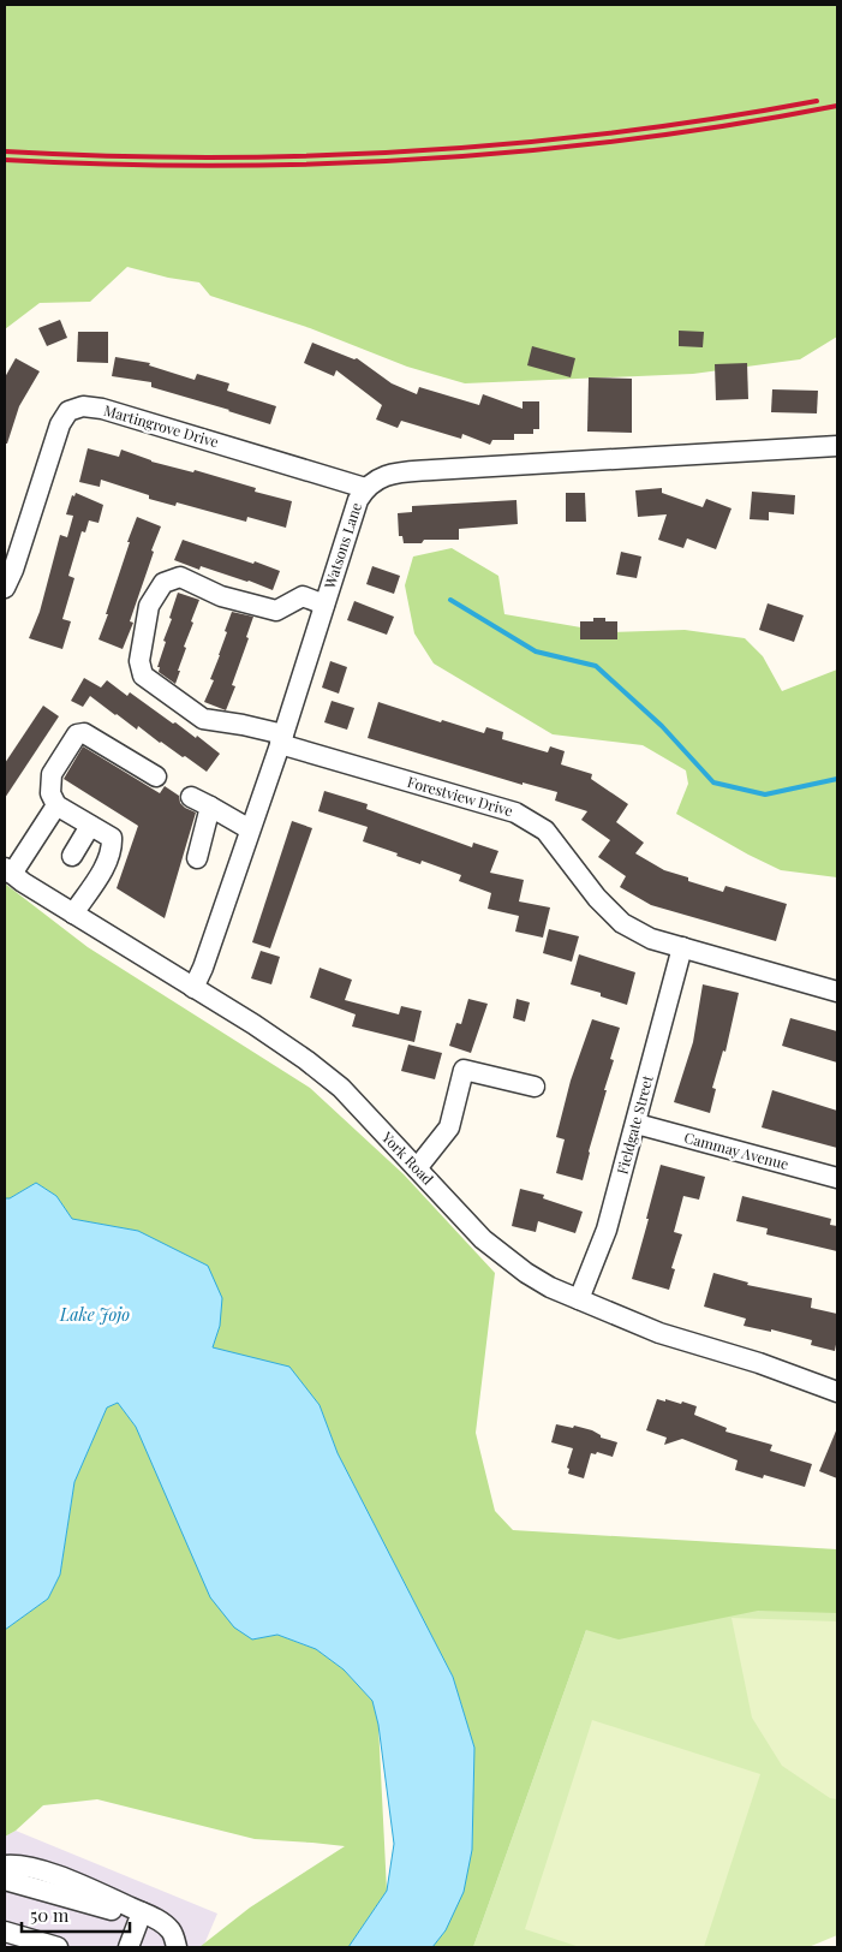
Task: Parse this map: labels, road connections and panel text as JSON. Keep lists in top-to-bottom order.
{
  "streets": {
    "street": [
      "Martingrove Drive",
      "Watsons Lane",
      "Forestview Drive",
      "Fieldgate Street",
      "Cammay Avenue",
      "York Road"
    ]
  },
  "crossings": [
    ["Martingrove Drive", "Watsons Lane"],
    ["Watsons Lane", "Forestview Drive"],
    ["Watsons Lane", "York Road"],
    ["Forestview Drive", "Fieldgate Street"],
    ["Fieldgate Street", "Cammay Avenue"],
    ["Fieldgate Street", "York Road"]
  ],
  "water": ["Lake Jojo"],
  "scale_bar": "50 m"
}
